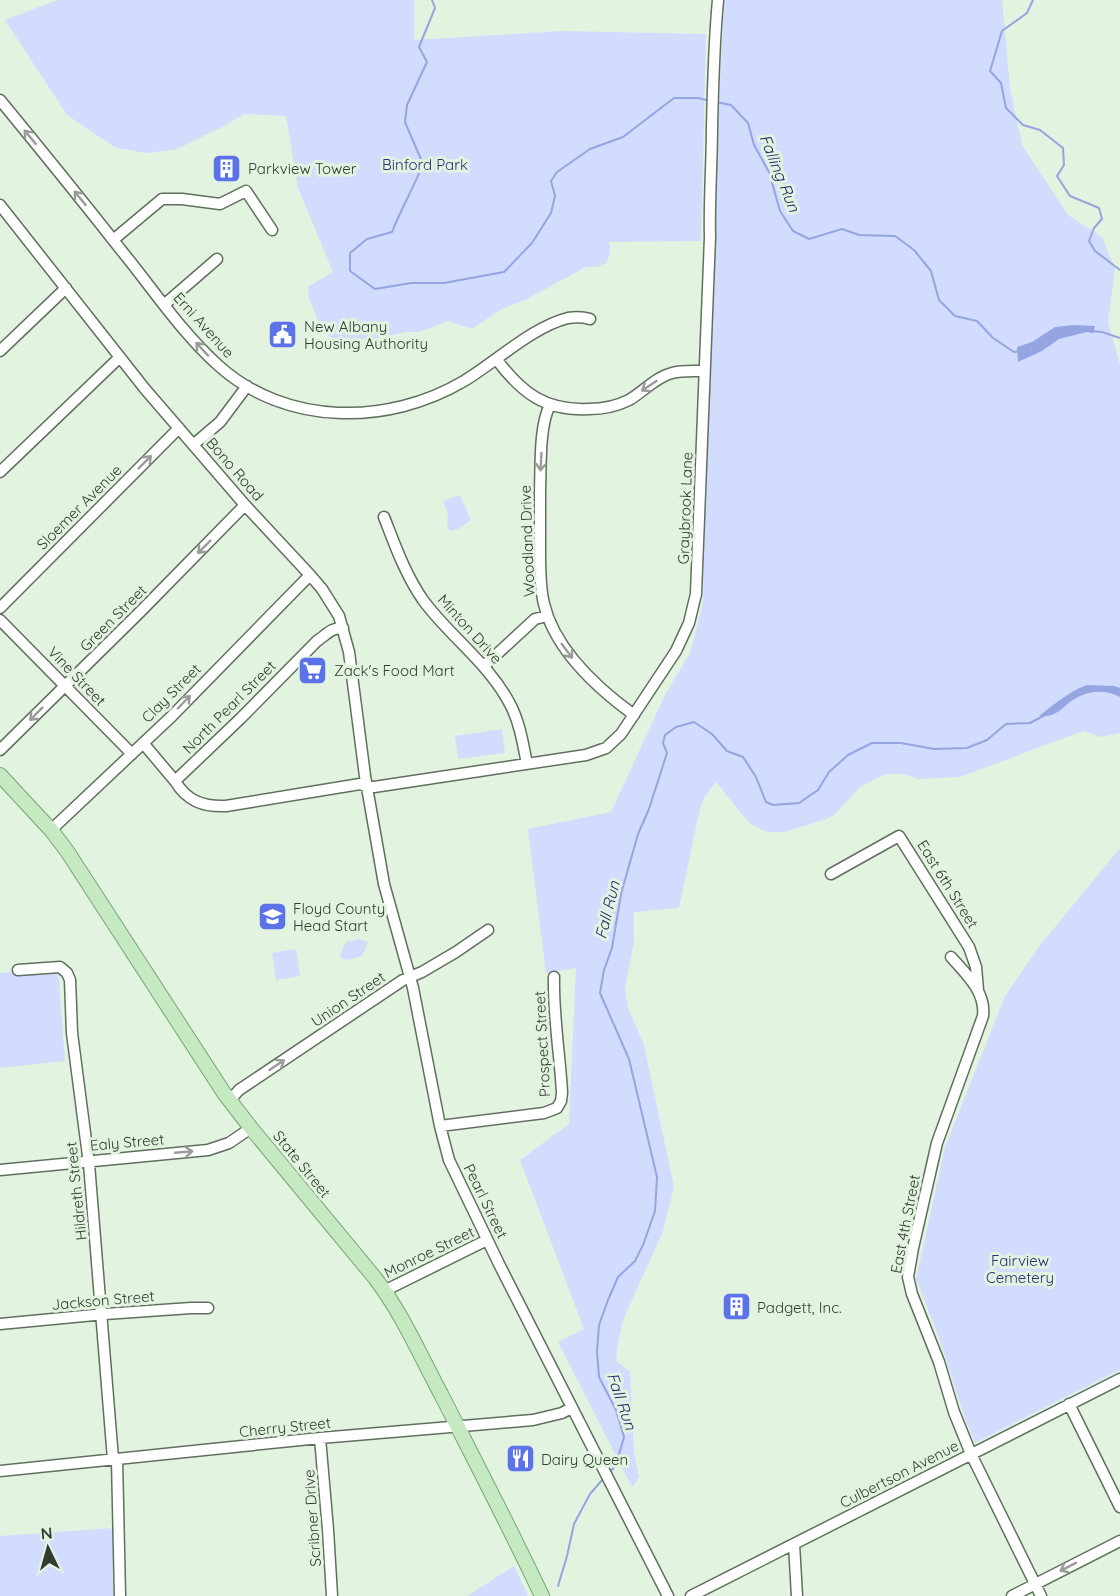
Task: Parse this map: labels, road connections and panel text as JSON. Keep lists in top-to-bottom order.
{
  "streets": {
    "main road": ["State Street"],
    "street": [
      "Erni Avenue",
      "Bono Road",
      "Sloemer Avenue",
      "Graybrook Lane",
      "Woodland Drive",
      "Green Street",
      "Minton Drive",
      "Vine Street",
      "Clay Street",
      "North Pearl Street",
      "East 6th Street",
      "Union Street",
      "Prospect Street",
      "Ealy Street",
      "Hildreth Street",
      "Pearl Street",
      "East 4th Street",
      "Monroe Street",
      "Jackson Street",
      "Cherry Street",
      "Culbertson Avenue",
      "Scribner Drive"
    ]
  },
  "crossings": [
    ["Bono Road", "Sloemer Avenue"],
    ["Bono Road", "Graybrook Lane"],
    ["Bono Road", "Green Street"],
    ["Bono Road", "Clay Street"],
    ["Bono Road", "North Pearl Street"],
    ["Bono Road", "Pearl Street"],
    ["Graybrook Lane", "Woodland Drive"],
    ["Graybrook Lane", "Minton Drive"],
    ["Graybrook Lane", "North Pearl Street"],
    ["Graybrook Lane", "Pearl Street"],
    ["Green Street", "Vine Street"],
    ["Vine Street", "Clay Street"],
    ["Clay Street", "State Street"],
    ["East 6th Street", "East 4th Street"],
    ["Union Street", "State Street"],
    ["Union Street", "Pearl Street"],
    ["Prospect Street", "Pearl Street"],
    ["Ealy Street", "State Street"],
    ["Ealy Street", "Hildreth Street"],
    ["State Street", "Monroe Street"],
    ["State Street", "Cherry Street"],
    ["Hildreth Street", "Jackson Street"],
    ["Hildreth Street", "Cherry Street"],
    ["Pearl Street", "Monroe Street"],
    ["Pearl Street", "Cherry Street"],
    ["East 4th Street", "Culbertson Avenue"],
    ["Cherry Street", "Scribner Drive"]
  ],
  "one_way": [
    "Erni Avenue",
    "Woodland Drive",
    "Green Street",
    "Clay Street",
    "Union Street",
    "Ealy Street"
  ],
  "water": ["Falling Run", "Fall Run"],
  "parks": ["Binford Park", "Fairview Cemetery"],
  "places": {
    "building": ["Parkview Tower", "Padgett, Inc."],
    "public building": ["New Albany Housing Authority"],
    "supermarket": ["Zack's Food Mart"],
    "school or university": ["Floyd County Head Start"],
    "restaurant": ["Dairy Queen"]
  },
  "north": "top"
}
